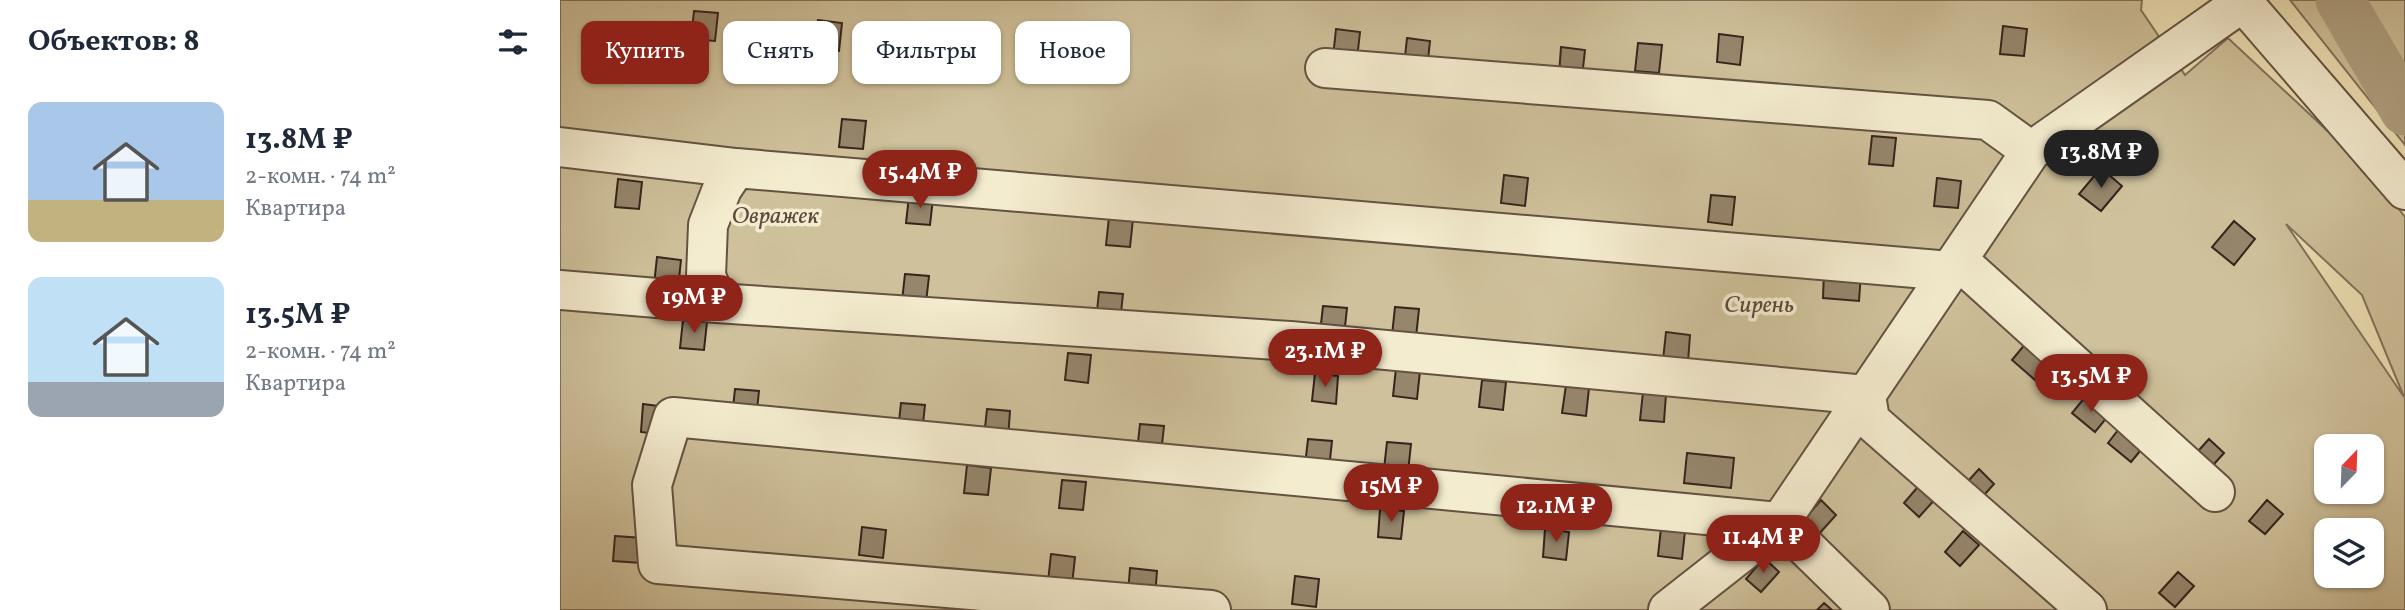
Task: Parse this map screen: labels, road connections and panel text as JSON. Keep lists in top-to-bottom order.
{
  "parks": ["Овражек", "Сирень"],
  "north": "top right",
  "page": {
    "heading": "Объектов: 8",
    "chip": [
      "Купить",
      "Снять",
      "Фильтры",
      "Новое"
    ],
    "list": [
      {
        "name": "13.8M ₽",
        "note": "2-комн. · 74 m² · Квартира"
      },
      {
        "name": "13.5M ₽",
        "note": "2-комн. · 74 m² · Квартира"
      }
    ],
    "price": [
      "13.8M ₽",
      "15.4M ₽",
      "19M ₽",
      "23.1M ₽",
      "13.5M ₽",
      "15M ₽",
      "12.1M ₽",
      "11.4M ₽"
    ]
  }
}
